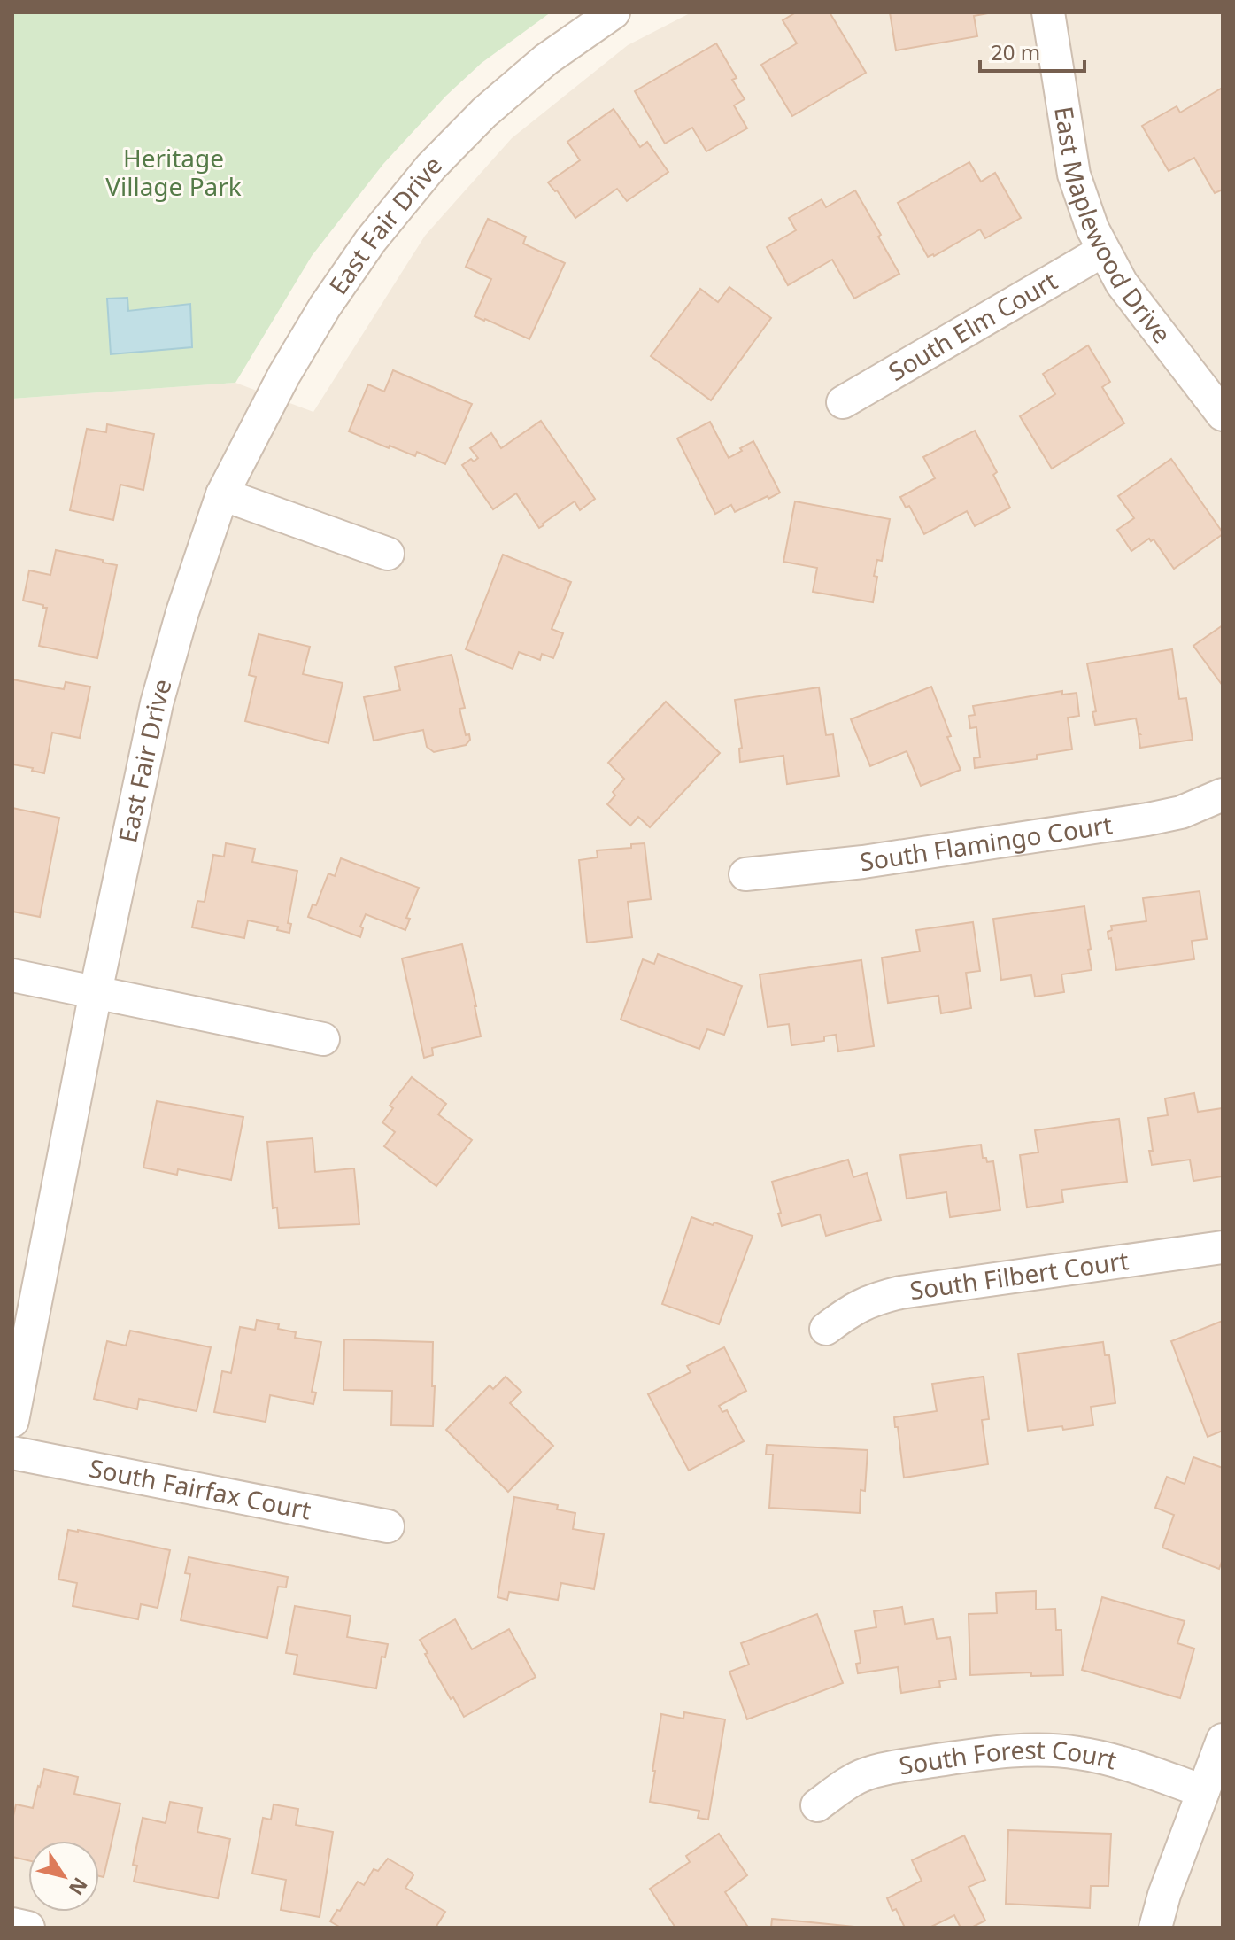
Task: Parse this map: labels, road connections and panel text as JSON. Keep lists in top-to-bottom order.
{
  "streets": {
    "street": [
      "East Maplewood Drive",
      "East Fair Drive",
      "South Elm Court",
      "South Flamingo Court",
      "South Filbert Court",
      "South Fairfax Court",
      "South Forest Court"
    ]
  },
  "crossings": [
    ["East Maplewood Drive", "South Elm Court"]
  ],
  "parks": ["Heritage Village Park"],
  "scale_bar": "20 m",
  "north": "bottom right"
}
